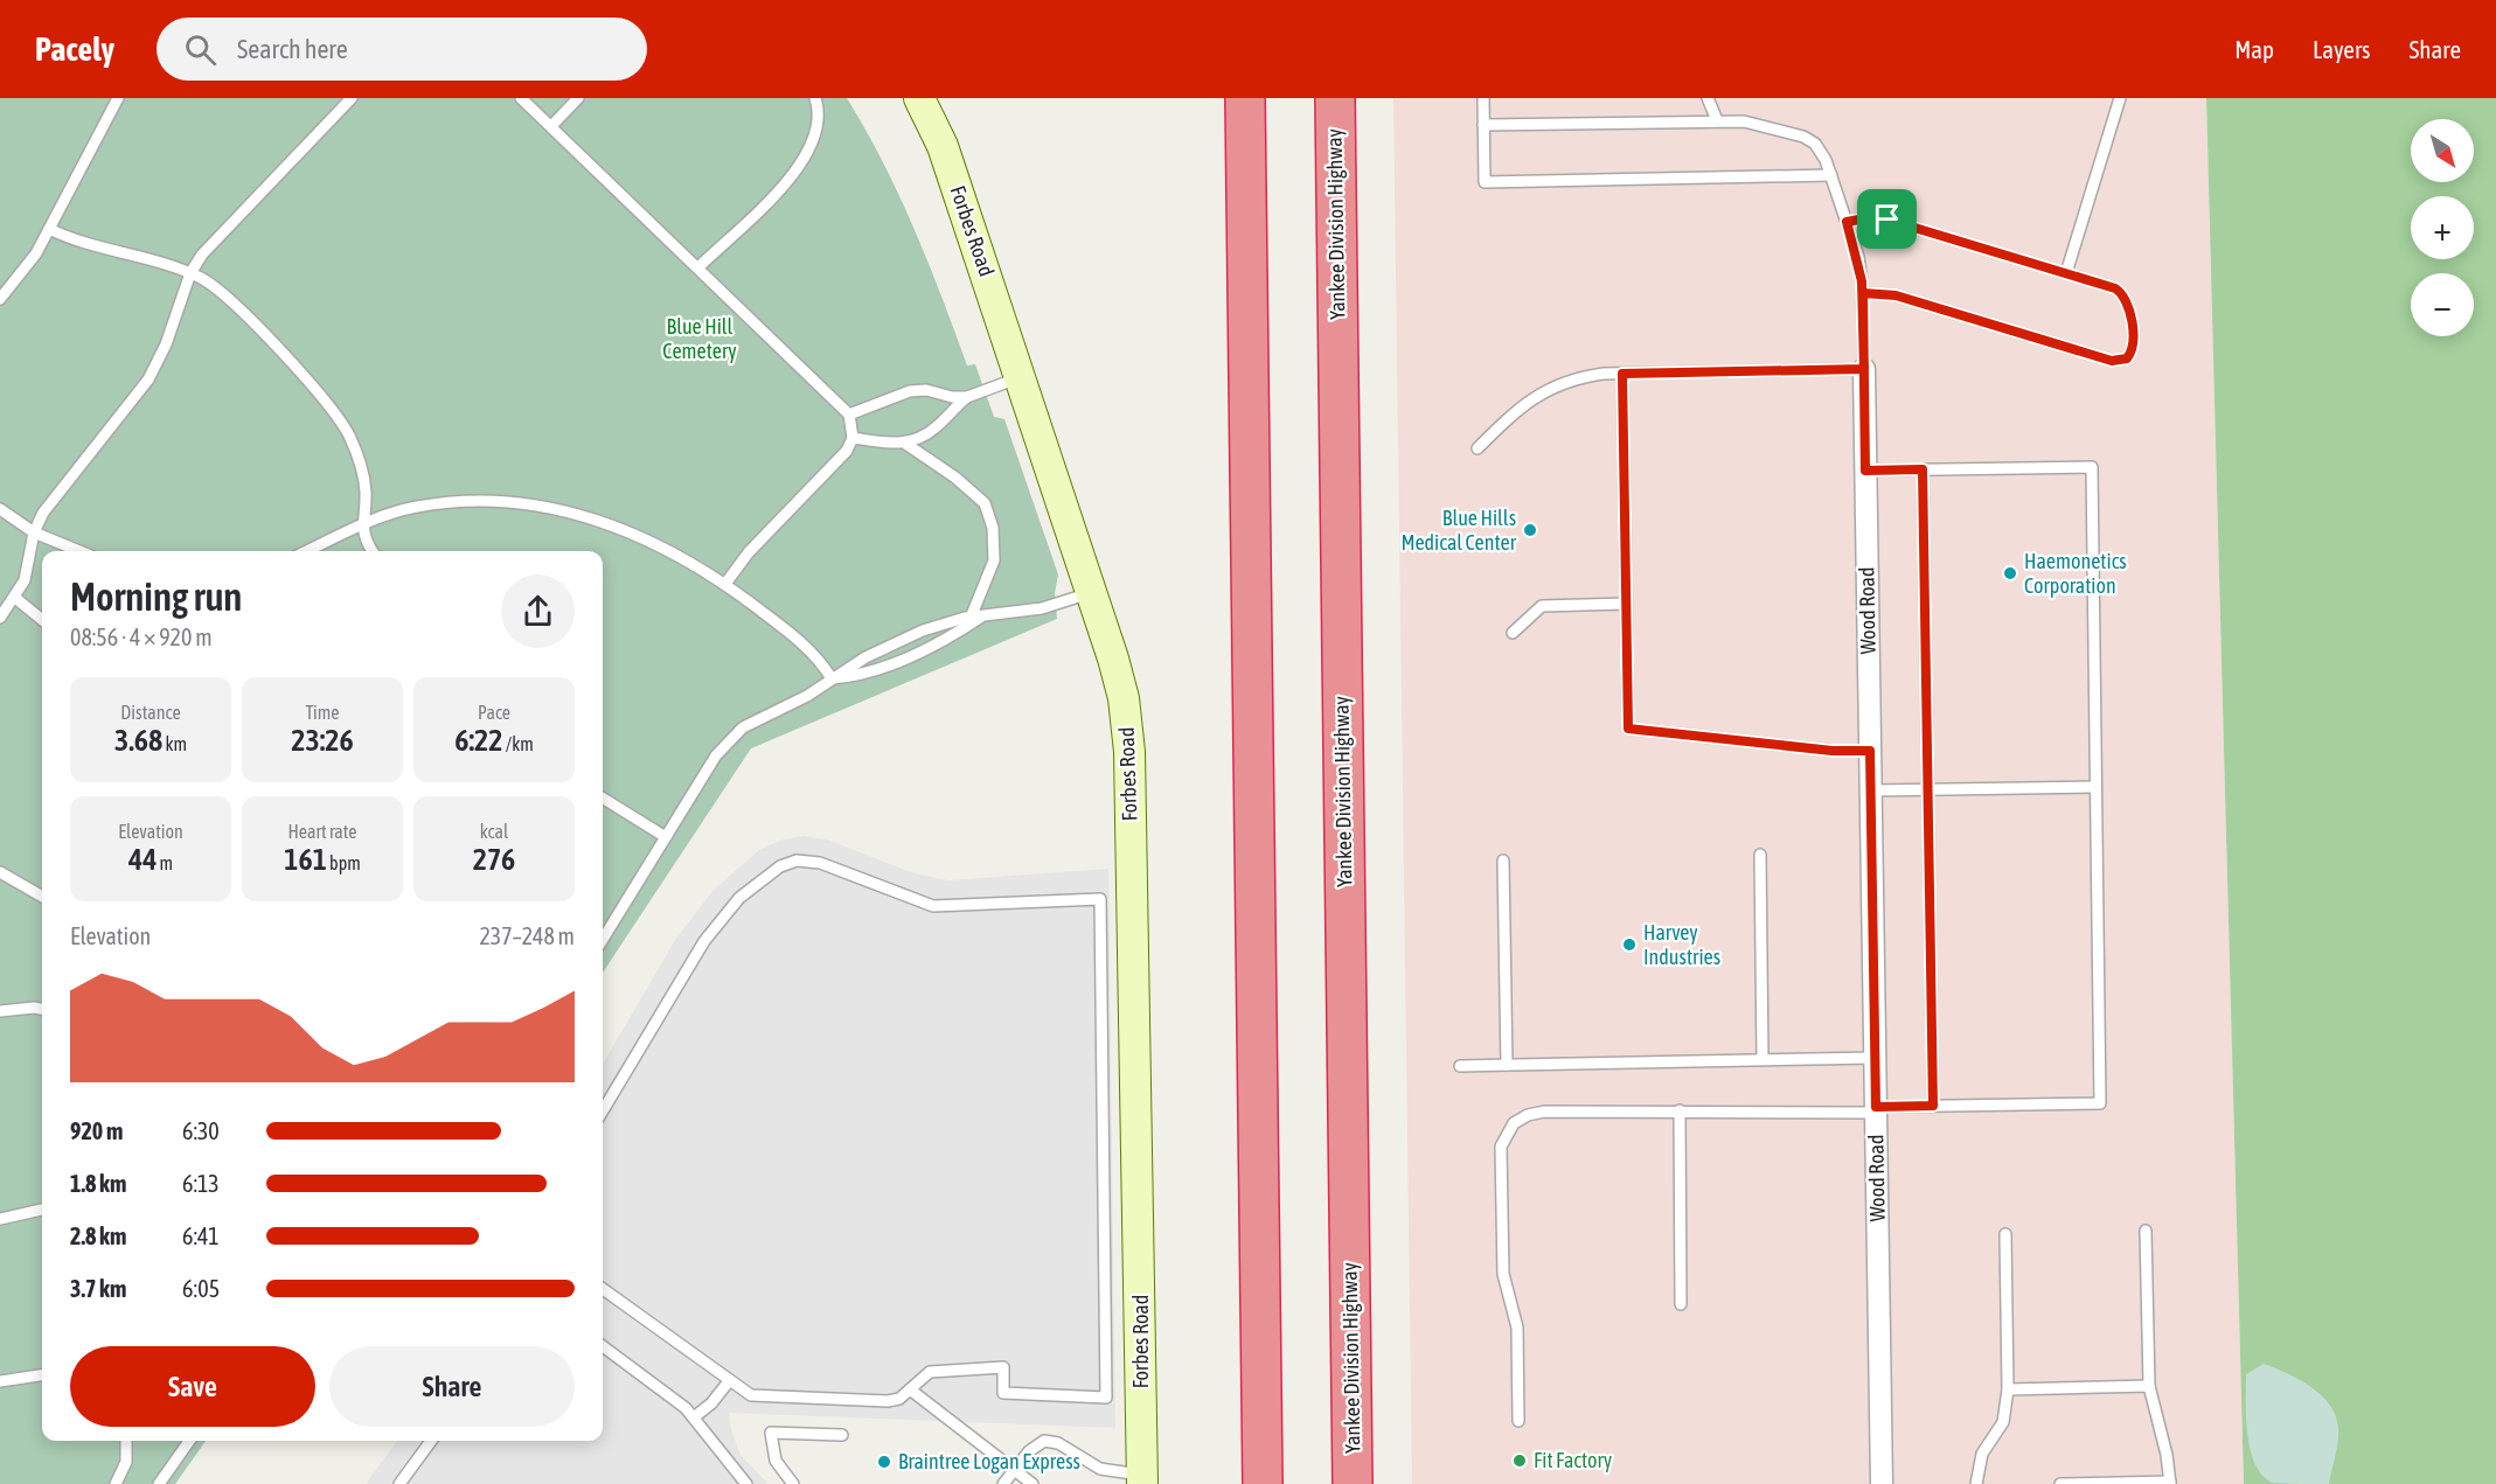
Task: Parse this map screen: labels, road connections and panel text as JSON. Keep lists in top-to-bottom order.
{
  "streets": {
    "highway": ["Yankee Division Highway"],
    "street": ["Forbes Road", "Wood Road"]
  },
  "parks": ["Blue Hill Cemetery"],
  "places": [
    "Blue Hills Medical Center",
    "Haemonetics Corporation",
    "Harvey Industries",
    "Fit Factory",
    "Braintree Logan Express"
  ],
  "north": "bottom right",
  "page": {
    "header": "Pacely",
    "search": "Search here",
    "nav": ["Map", "Layers", "Share"],
    "map_buttons": ["+", "−"],
    "heading": ["Morning run", "08:56 · 4 × 920 m"],
    "stats": [
      ["Distance", "3.68 km"],
      ["Time", "23:26"],
      ["Pace", "6:22 /km"],
      ["Elevation", "44 m"],
      ["Heart rate", "161 bpm"],
      ["kcal", "276"]
    ],
    "chart": ["Elevation", "237–248 m"],
    "list": [
      {
        "name": "920 m",
        "note": "6:30"
      },
      {
        "name": "1.8 km",
        "note": "6:13"
      },
      {
        "name": "2.8 km",
        "note": "6:41"
      },
      {
        "name": "3.7 km",
        "note": "6:05"
      }
    ],
    "buttons": ["Save", "Share"]
  }
}
